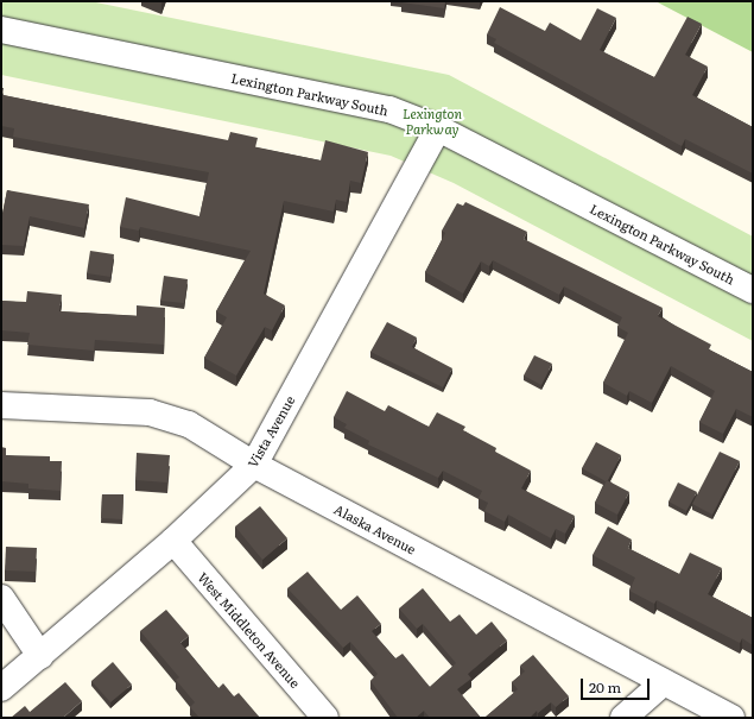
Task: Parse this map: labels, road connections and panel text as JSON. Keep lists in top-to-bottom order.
{
  "streets": {
    "street": [
      "Lexington Parkway South",
      "Vista Avenue",
      "Alaska Avenue",
      "West Middleton Avenue"
    ]
  },
  "crossings": [
    ["Lexington Parkway South", "Vista Avenue"],
    ["Vista Avenue", "Alaska Avenue"],
    ["Vista Avenue", "West Middleton Avenue"]
  ],
  "parks": ["Lexington Parkway"],
  "scale_bar": "20 m"
}
